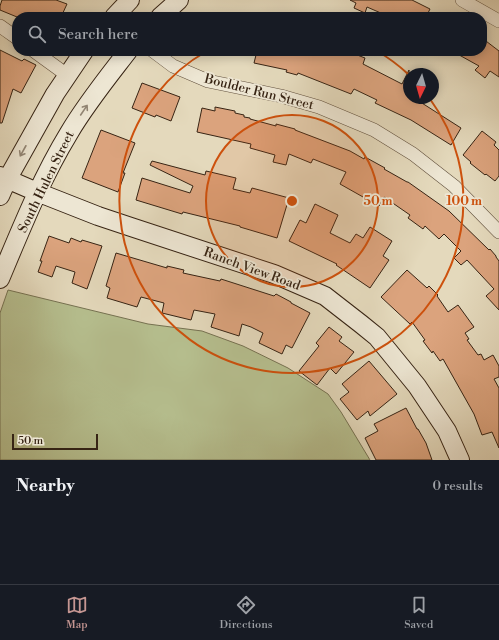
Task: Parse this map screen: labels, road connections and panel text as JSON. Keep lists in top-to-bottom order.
{
  "streets": {
    "street": ["Boulder Run Street", "South Hulen Street", "Ranch View Road"]
  },
  "crossings": [
    ["South Hulen Street", "Ranch View Road"]
  ],
  "scale_bar": "50 m",
  "north": "bottom",
  "page": {
    "search": "Search here",
    "scale": "50 m",
    "heading": ["Nearby", "0 results"],
    "nav": ["Map", "Directions", "Saved"]
  },
  "rings": ["50 m", "100 m"]
}
